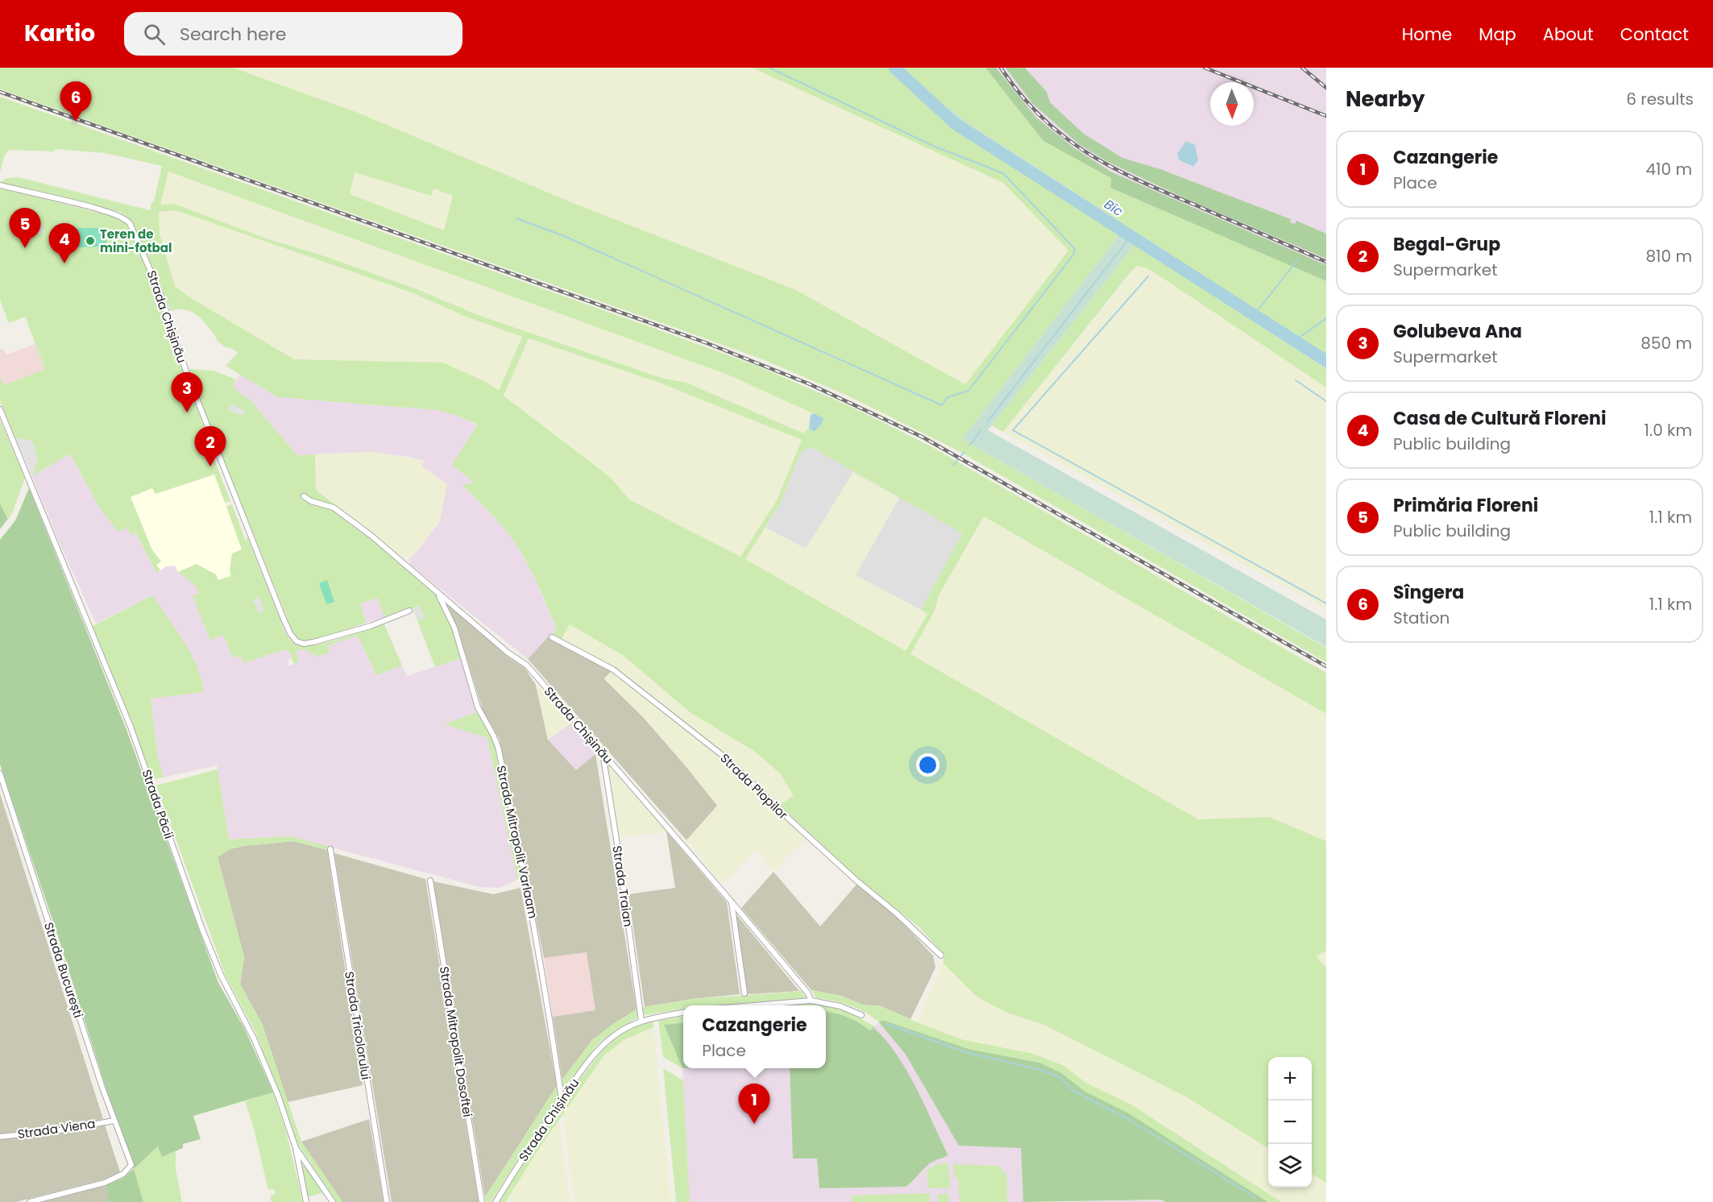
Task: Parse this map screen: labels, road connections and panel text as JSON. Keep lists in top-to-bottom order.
{
  "streets": {
    "street": [
      "Strada Chișinău",
      "Strada Plopilor",
      "Strada Păcii",
      "Strada Mitropolit Varlaam",
      "Strada Traian",
      "Strada București",
      "Strada Tricolorului",
      "Strada Mitropolit Dosoftei",
      "Strada Viena"
    ]
  },
  "crossings": [
    ["Strada Chișinău", "Strada Mitropolit Varlaam"],
    ["Strada Chișinău", "Strada Traian"],
    ["Strada București", "Strada Viena"]
  ],
  "water": ["Bîc"],
  "places": ["Teren de mini-fotbal"],
  "north": "bottom",
  "page": {
    "header": "Kartio",
    "search": "Search here",
    "nav": [
      "Home",
      "Map",
      "About",
      "Contact"
    ],
    "heading": ["Nearby", "6 results"],
    "pins": [
      "6",
      "5",
      "4",
      "3",
      "2",
      "1"
    ],
    "list": [
      {
        "mark": "1",
        "name": "Cazangerie",
        "note": "Place",
        "value": "410 m"
      },
      {
        "mark": "2",
        "name": "Begal-Grup",
        "note": "Supermarket",
        "value": "810 m"
      },
      {
        "mark": "3",
        "name": "Golubeva Ana",
        "note": "Supermarket",
        "value": "850 m"
      },
      {
        "mark": "4",
        "name": "Casa de Cultură Floreni",
        "note": "Public building",
        "value": "1.0 km"
      },
      {
        "mark": "5",
        "name": "Primăria Floreni",
        "note": "Public building",
        "value": "1.1 km"
      },
      {
        "mark": "6",
        "name": "Sîngera",
        "note": "Station",
        "value": "1.1 km"
      }
    ],
    "popup": ["Cazangerie", "Place"],
    "map_buttons": ["+", "−"]
  }
}
